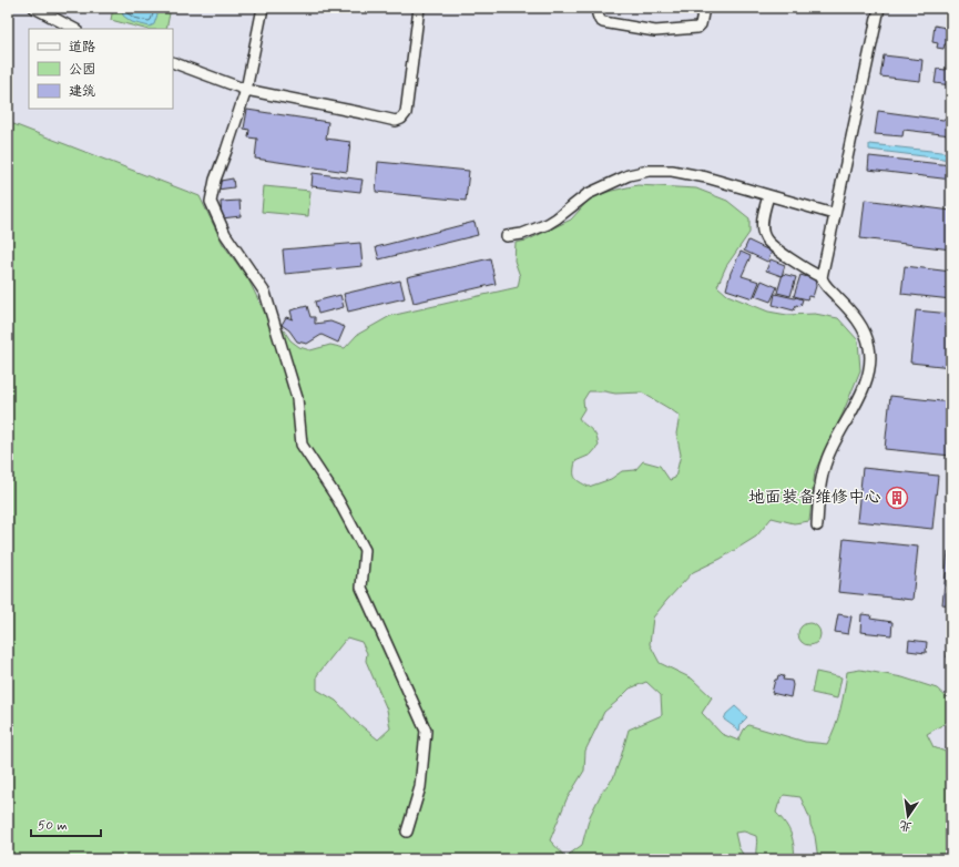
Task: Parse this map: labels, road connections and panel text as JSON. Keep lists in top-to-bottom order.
{
  "places": {
    "building": ["地面装备维修中心"]
  },
  "legend": ["道路", "公园", "建筑"],
  "scale_bar": "50 m",
  "north": "bottom"
}
